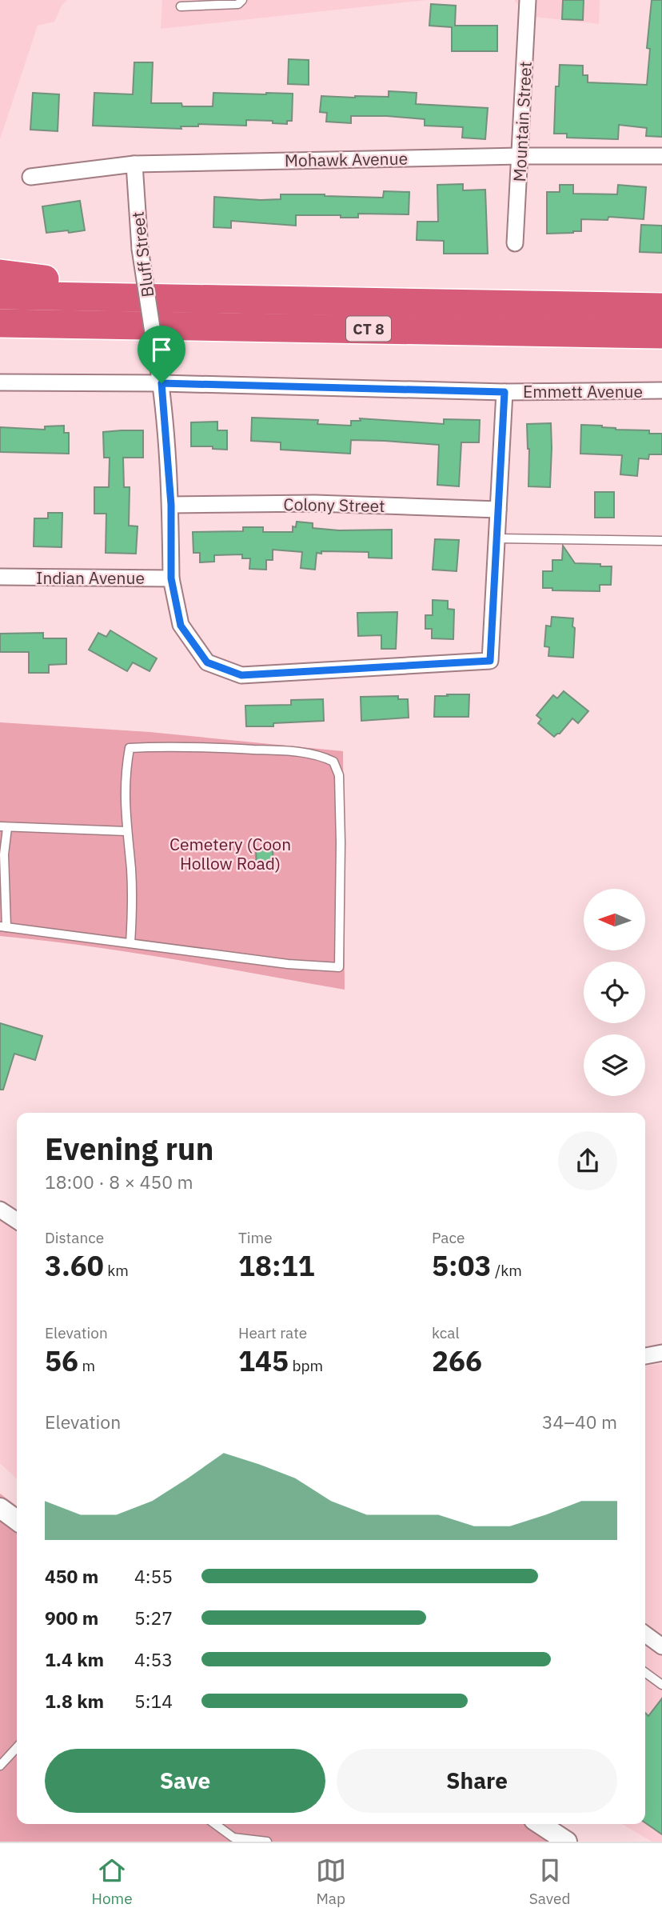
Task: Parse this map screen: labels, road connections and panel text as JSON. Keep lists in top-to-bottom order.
{
  "streets": {
    "highway": ["CT 8"],
    "street": [
      "Mountain Street",
      "Mohawk Avenue",
      "Bluff Street",
      "Emmett Avenue",
      "Colony Street",
      "Indian Avenue"
    ]
  },
  "crossings": [
    ["Mountain Street", "Mohawk Avenue"],
    ["Mohawk Avenue", "Bluff Street"],
    ["Bluff Street", "Emmett Avenue"],
    ["Bluff Street", "Colony Street"],
    ["Bluff Street", "Indian Avenue"]
  ],
  "parks": ["Cemetery (Coon Hollow Road)"],
  "north": "left",
  "page": {
    "heading": ["Evening run", "18:00 · 8 × 450 m"],
    "stats": [
      ["Distance", "3.60 km"],
      ["Time", "18:11"],
      ["Pace", "5:03 /km"],
      ["Elevation", "56 m"],
      ["Heart rate", "145 bpm"],
      ["kcal", "266"]
    ],
    "chart": ["Elevation", "34–40 m"],
    "list": [
      {
        "name": "450 m",
        "note": "4:55"
      },
      {
        "name": "900 m",
        "note": "5:27"
      },
      {
        "name": "1.4 km",
        "note": "4:53"
      },
      {
        "name": "1.8 km",
        "note": "5:14"
      }
    ],
    "buttons": ["Save", "Share"],
    "tabs": ["Home", "Map", "Saved"]
  }
}
